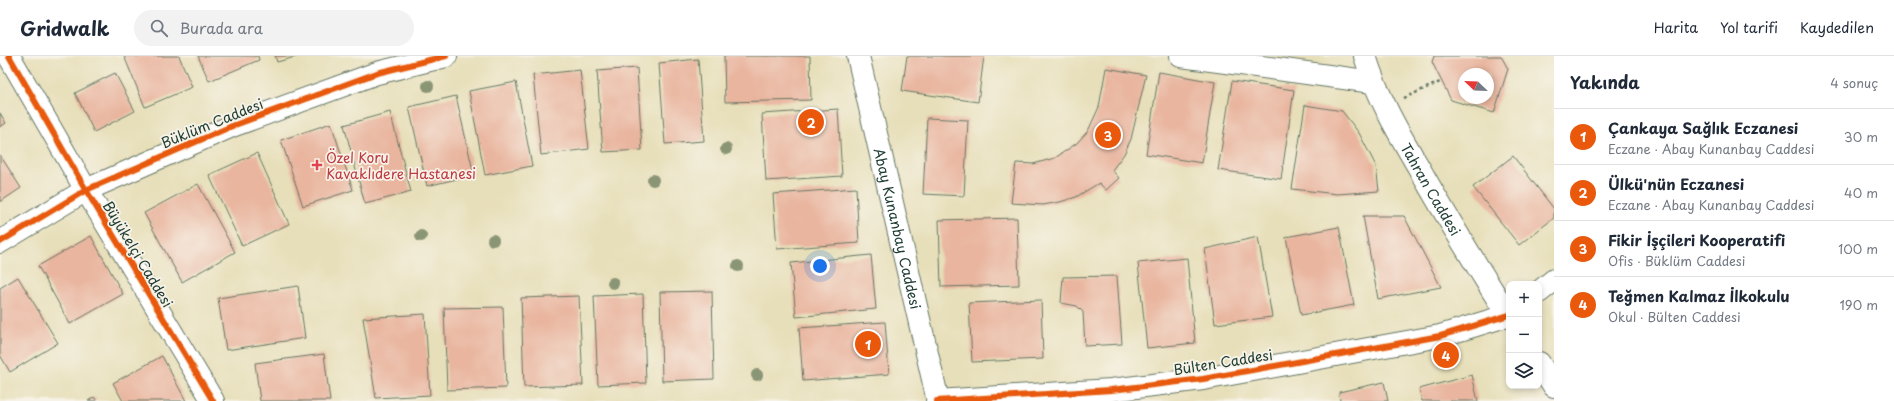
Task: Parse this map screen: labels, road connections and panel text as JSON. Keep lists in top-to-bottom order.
{
  "streets": {
    "street": [
      "Büklüm Caddesi",
      "Tahran Caddesi",
      "Abay Kunanbay Caddesi",
      "Büyükelçi Caddesi",
      "Bülten Caddesi"
    ]
  },
  "crossings": [
    ["Büklüm Caddesi", "Büyükelçi Caddesi"],
    ["Abay Kunanbay Caddesi", "Bülten Caddesi"]
  ],
  "places": {
    "health": ["Özel Koru Kavaklıdere Hastanesi"]
  },
  "north": "top left",
  "page": {
    "header": "Gridwalk",
    "search": "Burada ara",
    "nav": ["Harita", "Yol tarifi", "Kaydedilen"],
    "heading": ["Yakında", "4 sonuç"],
    "pins": [
      "2",
      "3",
      "1",
      "4"
    ],
    "list": [
      {
        "mark": "1",
        "name": "Çankaya Sağlık Eczanesi",
        "note": "Eczane · Abay Kunanbay Caddesi",
        "value": "30 m"
      },
      {
        "mark": "2",
        "name": "Ülkü'nün Eczanesi",
        "note": "Eczane · Abay Kunanbay Caddesi",
        "value": "40 m"
      },
      {
        "mark": "3",
        "name": "Fikir İşçileri Kooperatifi",
        "note": "Ofis · Büklüm Caddesi",
        "value": "100 m"
      },
      {
        "mark": "4",
        "name": "Teğmen Kalmaz İlkokulu",
        "note": "Okul · Bülten Caddesi",
        "value": "190 m"
      }
    ],
    "map_buttons": ["+", "−"]
  }
}
